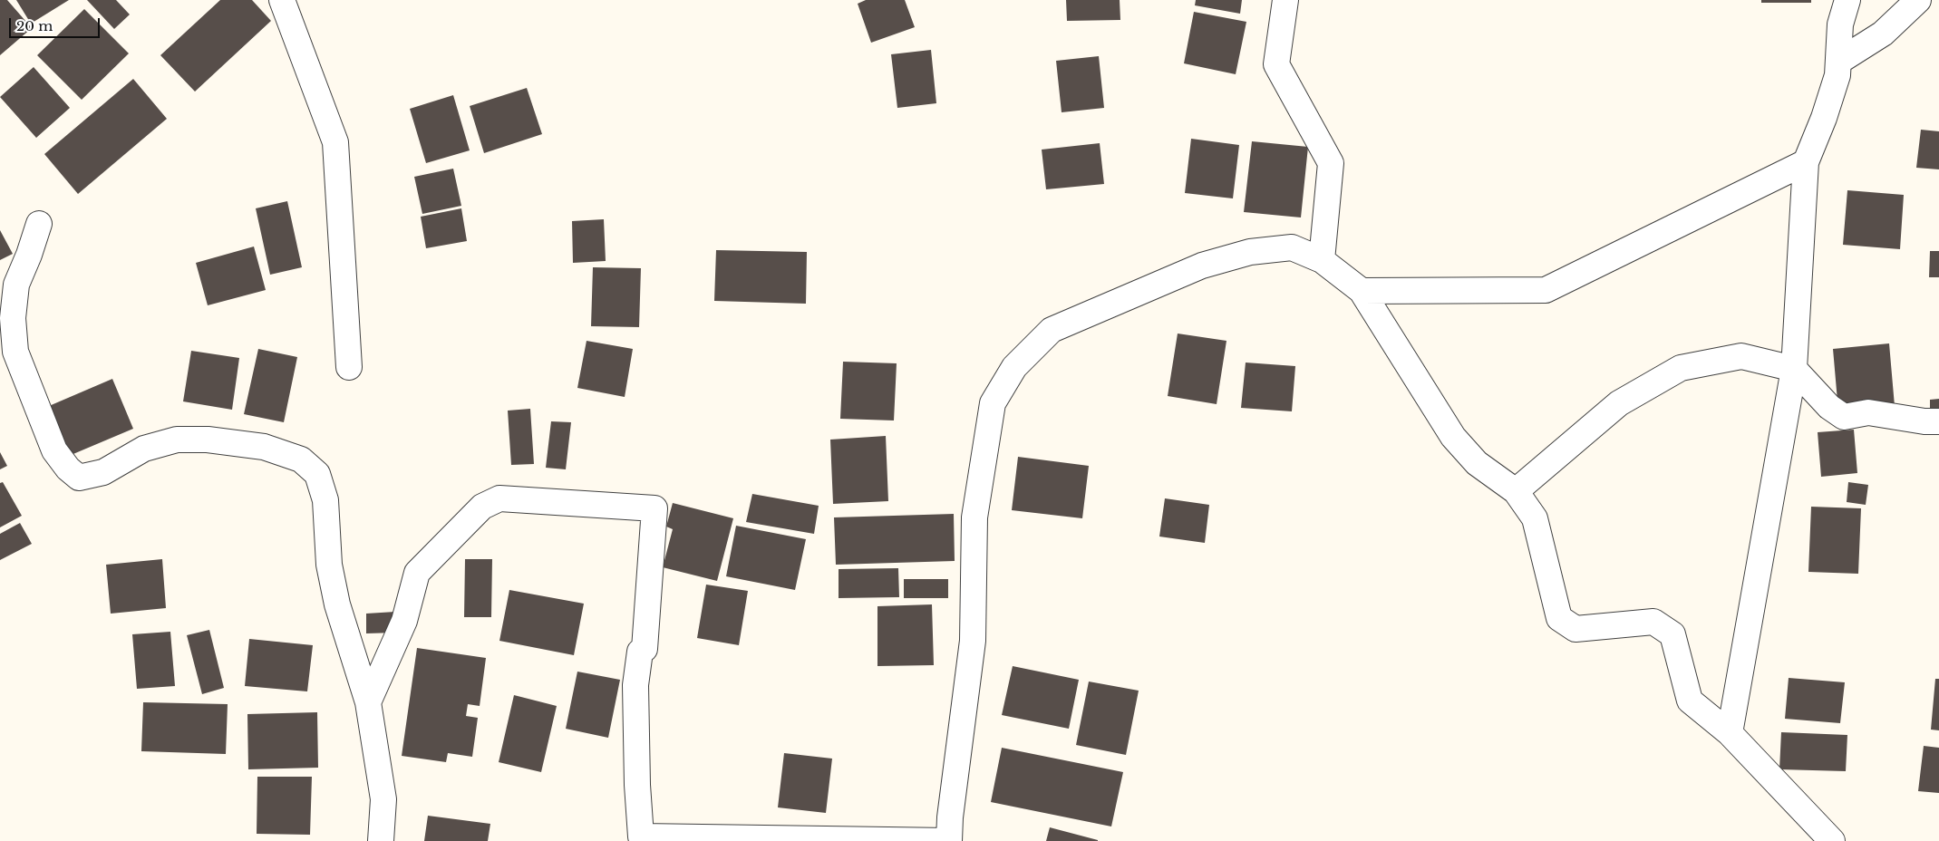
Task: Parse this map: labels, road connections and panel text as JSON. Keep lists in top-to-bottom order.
{
  "scale_bar": "20 m"
}
